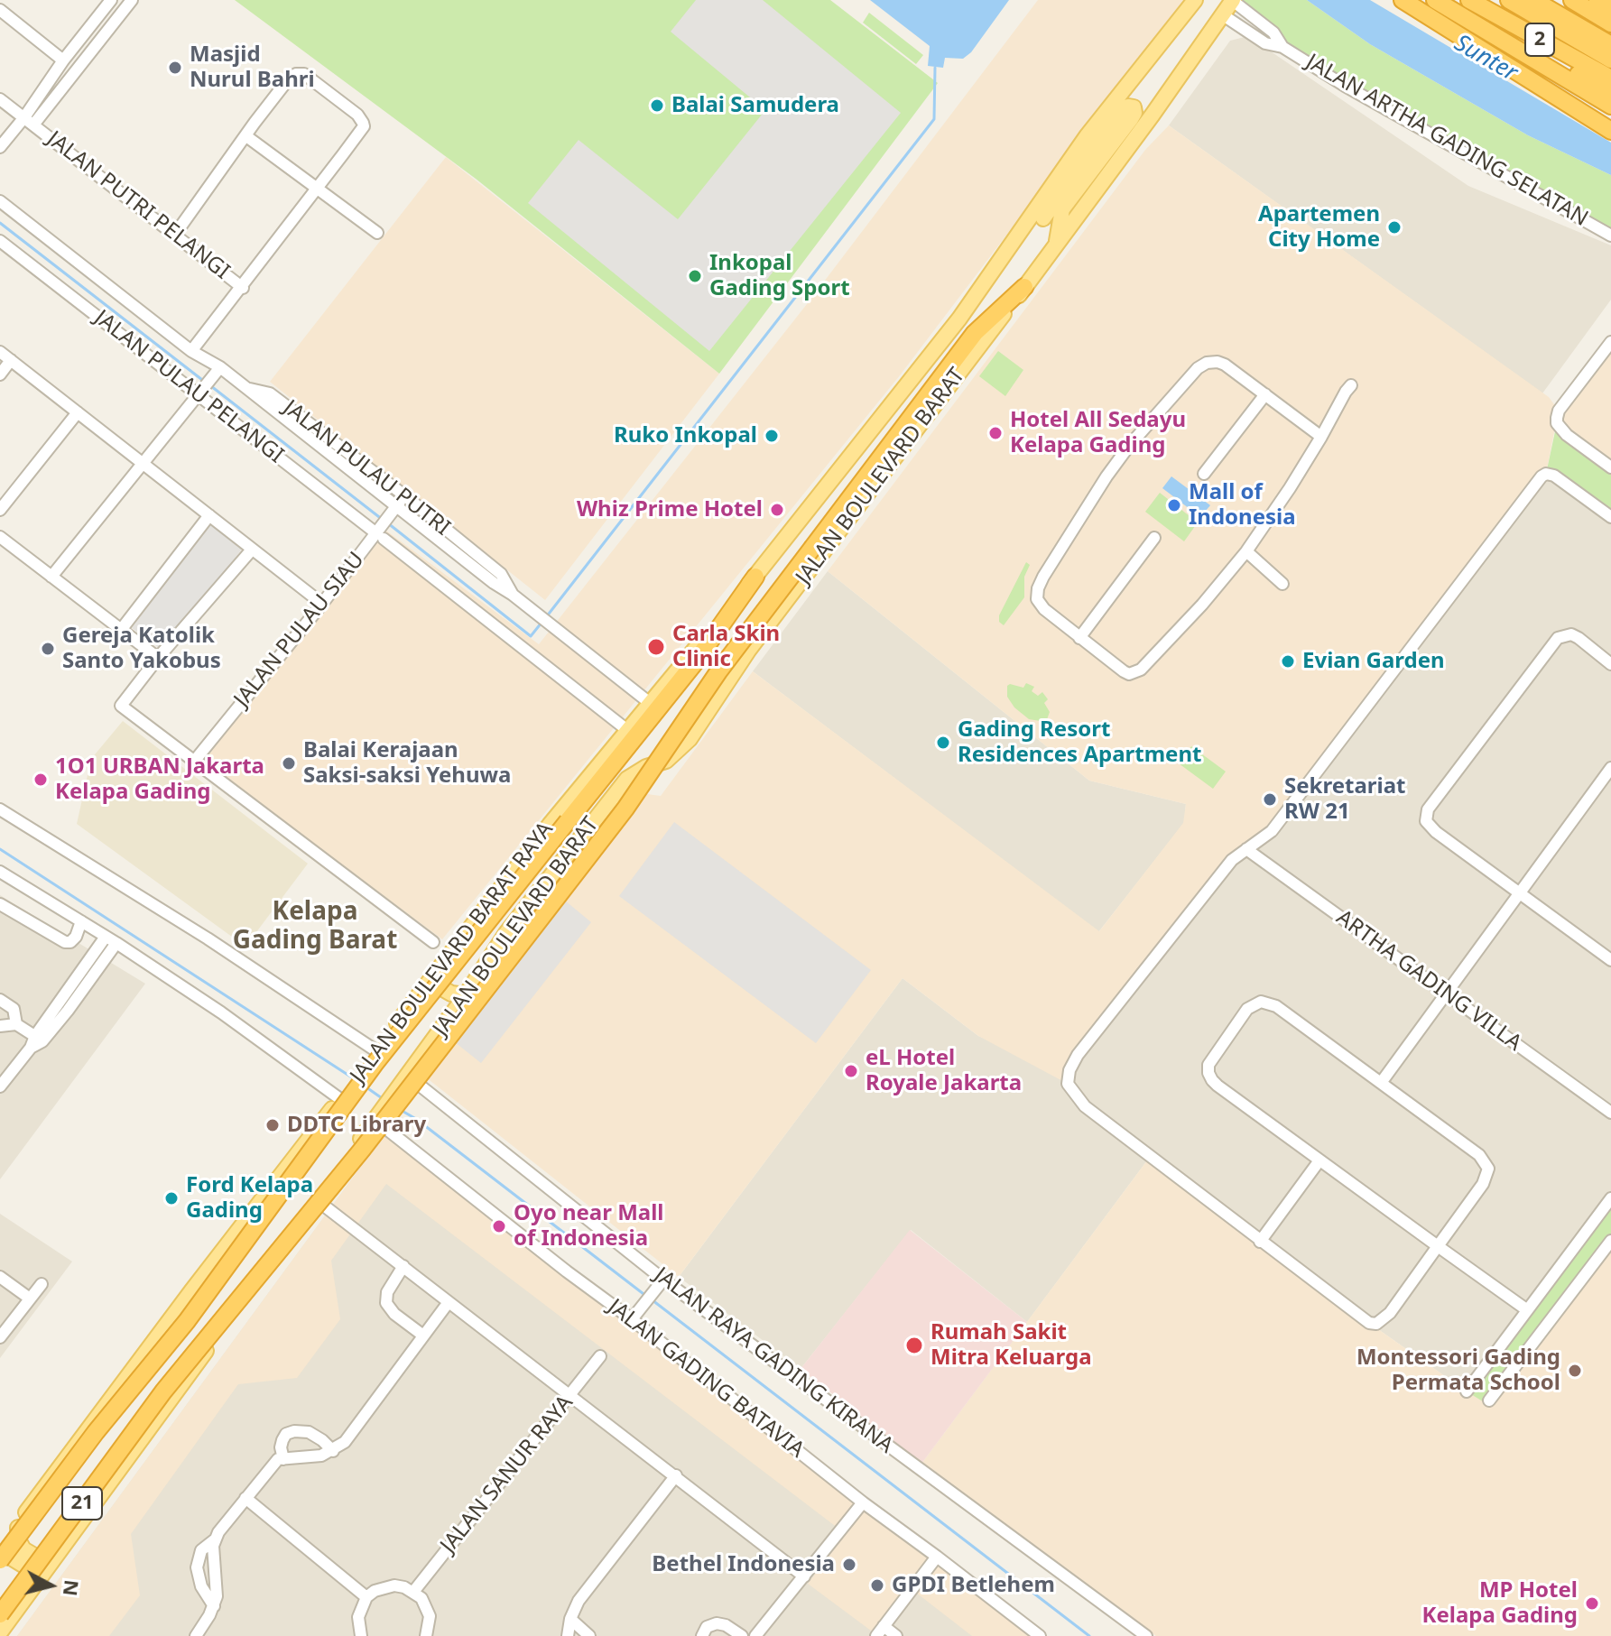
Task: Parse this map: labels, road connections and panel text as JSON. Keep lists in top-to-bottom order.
{
  "streets": {
    "highway": ["2", "21"],
    "main road": ["JALAN BOULEVARD BARAT", "JALAN BOULEVARD BARAT RAYA"],
    "street": [
      "JALAN ARTHA GADING SELATAN",
      "JALAN PUTRI PELANGI",
      "JALAN PULAU PELANGI",
      "JALAN PULAU PUTRI",
      "JALAN PULAU SIAU",
      "ARTHA GADING VILLA",
      "JALAN RAYA GADING KIRANA",
      "JALAN GADING BATAVIA",
      "JALAN SANUR RAYA"
    ]
  },
  "crossings": [
    ["JALAN ARTHA GADING SELATAN", "JALAN BOULEVARD BARAT"],
    ["JALAN PULAU PELANGI", "JALAN PULAU SIAU"],
    ["JALAN PULAU PELANGI", "JALAN BOULEVARD BARAT RAYA"],
    ["JALAN PULAU PUTRI", "JALAN PULAU SIAU"],
    ["JALAN PULAU PUTRI", "JALAN BOULEVARD BARAT RAYA"],
    ["JALAN BOULEVARD BARAT", "JALAN BOULEVARD BARAT RAYA"],
    ["JALAN BOULEVARD BARAT", "JALAN RAYA GADING KIRANA"],
    ["JALAN BOULEVARD BARAT", "JALAN GADING BATAVIA"],
    ["JALAN BOULEVARD BARAT", "21"]
  ],
  "districts": ["Kelapa Gading Barat"],
  "water": ["Sunter"],
  "places": [
    "Masjid Nurul Bahri",
    "Balai Samudera",
    "Apartemen City Home",
    "Inkopal Gading Sport",
    "Hotel All Sedayu Kelapa Gading",
    "Ruko Inkopal",
    "Mall of Indonesia",
    "Whiz Prime Hotel",
    "Carla Skin Clinic",
    "Gereja Katolik Santo Yakobus",
    "Evian Garden",
    "Gading Resort Residences Apartment",
    "Balai Kerajaan Saksi-saksi Yehuwa",
    "1O1 URBAN Jakarta Kelapa Gading",
    "Sekretariat RW 21",
    "eL Hotel Royale Jakarta",
    "DDTC Library",
    "Ford Kelapa Gading",
    "Oyo near Mall of Indonesia",
    "Rumah Sakit Mitra Keluarga",
    "Montessori Gading Permata School",
    "Bethel Indonesia",
    "GPDI Betlehem",
    "MP Hotel Kelapa Gading"
  ],
  "north": "right"
}
